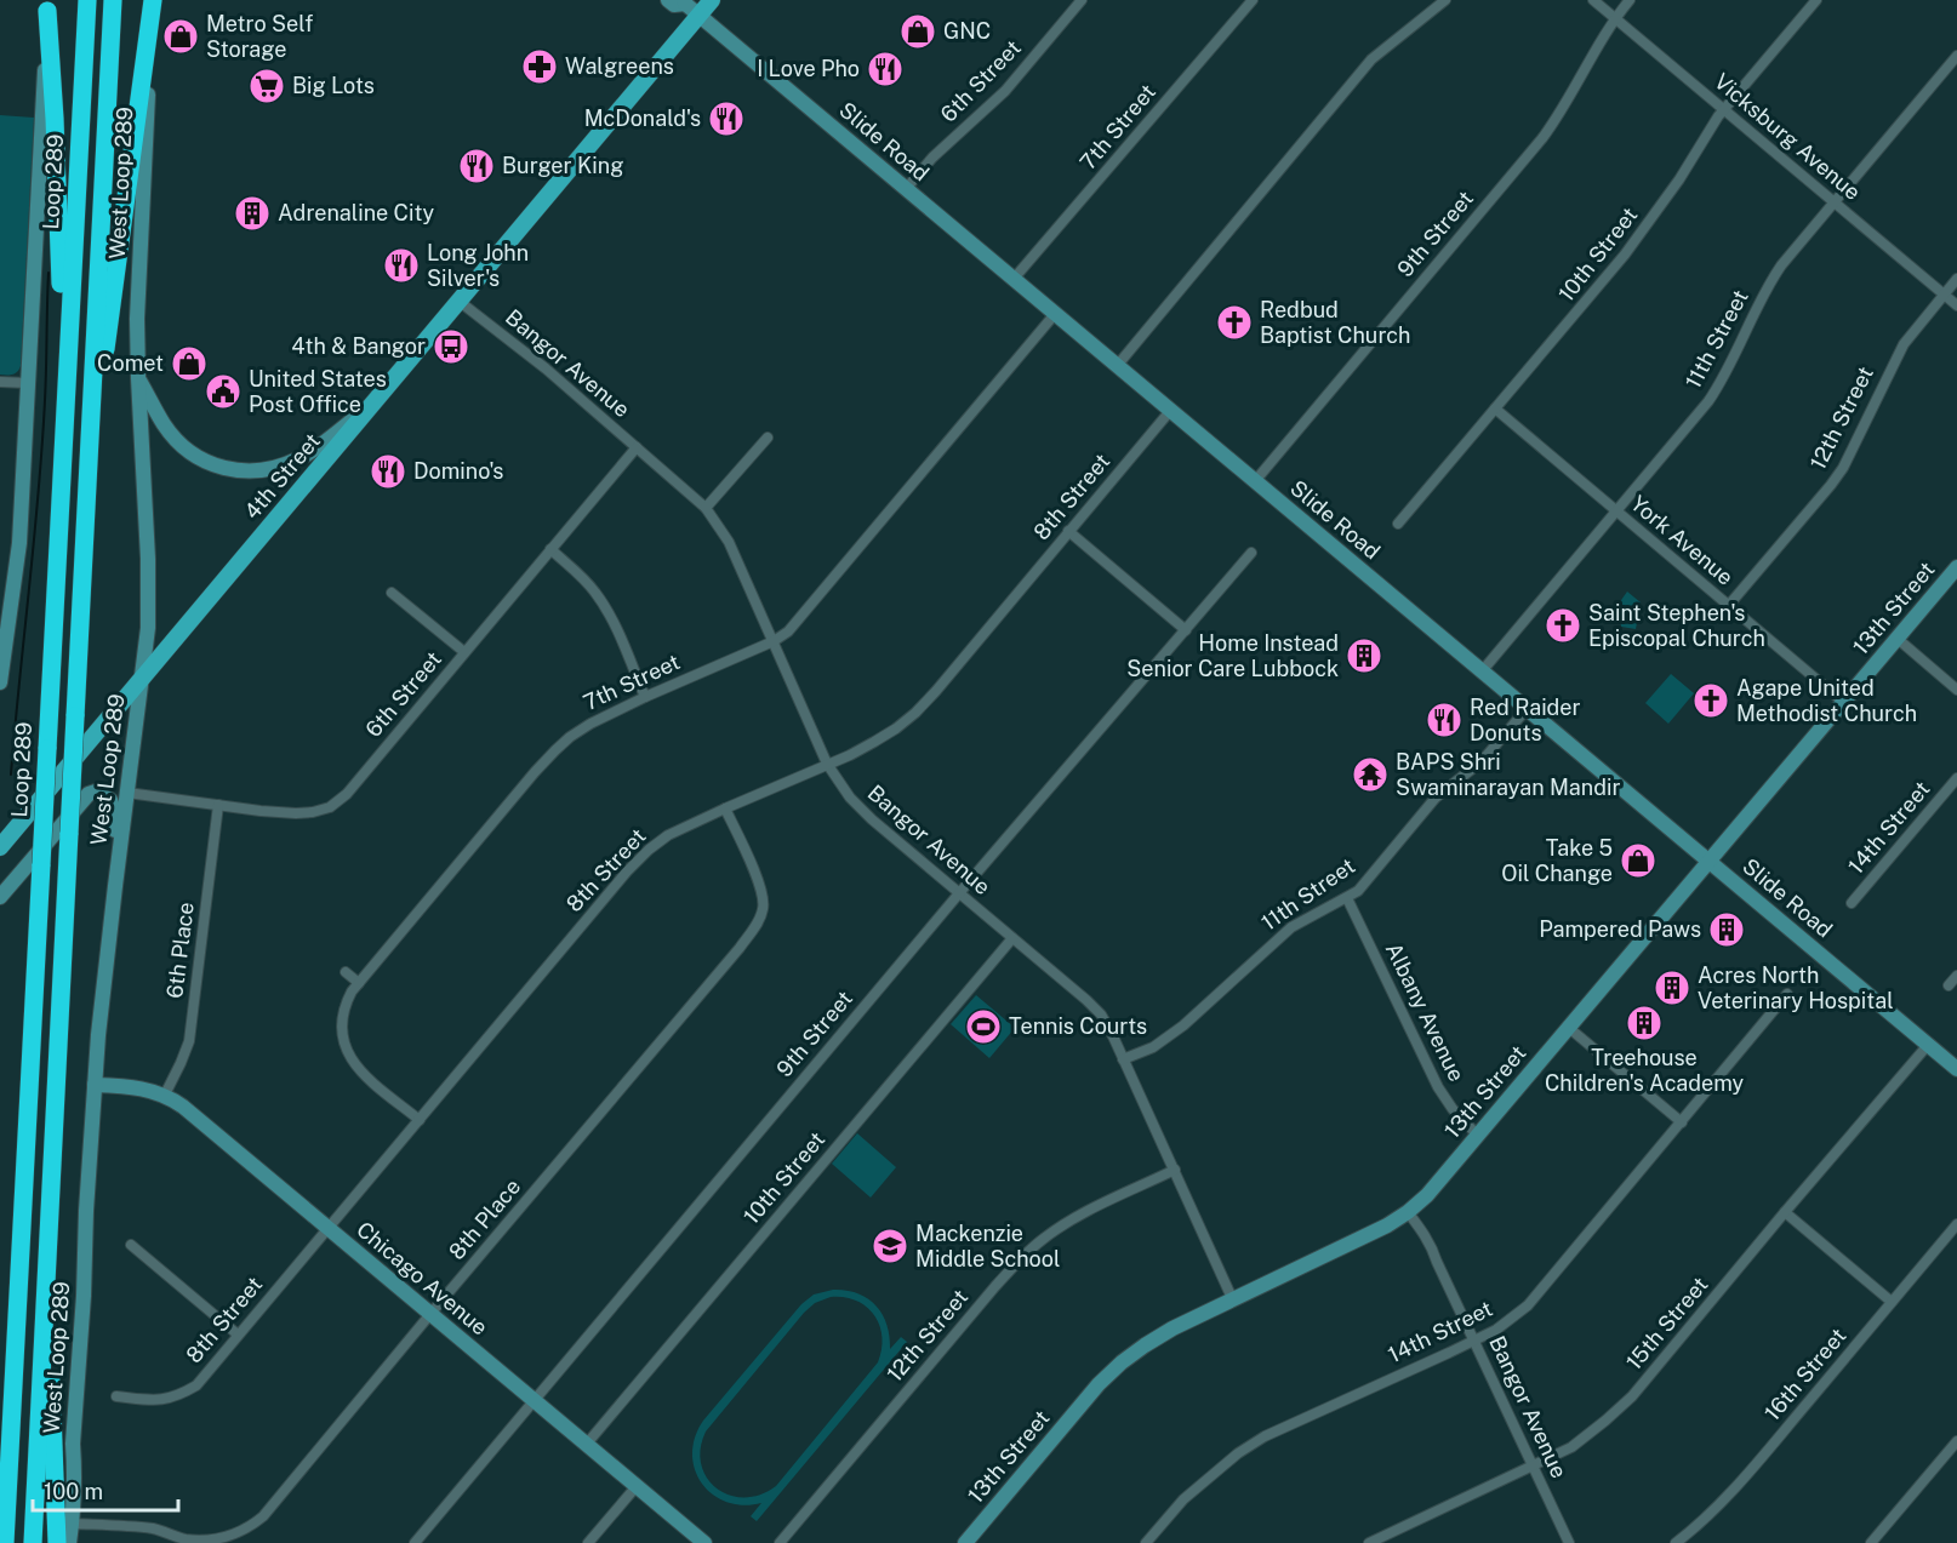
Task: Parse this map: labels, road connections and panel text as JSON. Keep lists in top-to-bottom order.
{
  "streets": {
    "highway": ["Loop 289"],
    "main road": [
      "Slide Road",
      "West Loop 289",
      "4th Street",
      "13th Street",
      "Chicago Avenue"
    ],
    "street": [
      "6th Street",
      "7th Street",
      "Vicksburg Avenue",
      "9th Street",
      "10th Street",
      "11th Street",
      "Bangor Avenue",
      "12th Street",
      "8th Street",
      "York Avenue",
      "14th Street",
      "6th Place",
      "Albany Avenue",
      "8th Place",
      "15th Street",
      "16th Street"
    ]
  },
  "crossings": [
    ["6th Street", "Slide Road"],
    ["6th Street", "West Loop 289"],
    ["6th Street", "Bangor Avenue"],
    ["6th Street", "6th Place"],
    ["7th Street", "Slide Road"],
    ["7th Street", "Bangor Avenue"],
    ["7th Street", "8th Street"],
    ["Vicksburg Avenue", "9th Street"],
    ["Vicksburg Avenue", "10th Street"],
    ["Vicksburg Avenue", "11th Street"],
    ["Vicksburg Avenue", "12th Street"],
    ["Slide Road", "9th Street"],
    ["Slide Road", "11th Street"],
    ["Slide Road", "4th Street"],
    ["Slide Road", "8th Street"],
    ["Slide Road", "13th Street"],
    ["Slide Road", "15th Street"],
    ["West Loop 289", "4th Street"],
    ["West Loop 289", "8th Place"],
    ["West Loop 289", "Chicago Avenue"],
    ["9th Street", "Bangor Avenue"],
    ["9th Street", "Chicago Avenue"],
    ["10th Street", "Bangor Avenue"],
    ["10th Street", "York Avenue"],
    ["10th Street", "Chicago Avenue"],
    ["11th Street", "Bangor Avenue"],
    ["11th Street", "York Avenue"],
    ["11th Street", "Albany Avenue"],
    ["Bangor Avenue", "12th Street"],
    ["Bangor Avenue", "4th Street"],
    ["Bangor Avenue", "8th Street"],
    ["Bangor Avenue", "13th Street"],
    ["Bangor Avenue", "14th Street"],
    ["Bangor Avenue", "15th Street"],
    ["12th Street", "York Avenue"],
    ["8th Street", "8th Place"],
    ["8th Street", "Chicago Avenue"],
    ["York Avenue", "13th Street"],
    ["13th Street", "Albany Avenue"],
    ["6th Place", "Chicago Avenue"],
    ["8th Place", "Chicago Avenue"]
  ],
  "places": {
    "shop": [
      "GNC",
      "Metro Self Storage",
      "Comet",
      "Take 5 Oil Change"
    ],
    "pharmacy": ["Walgreens"],
    "restaurant": [
      "I Love Pho",
      "McDonald's",
      "Burger King",
      "Long John Silver's",
      "Domino's",
      "Red Raider Donuts"
    ],
    "supermarket": ["Big Lots"],
    "building": [
      "Adrenaline City",
      "Home Instead Senior Care Lubbock",
      "Pampered Paws",
      "Acres North Veterinary Hospital",
      "Treehouse Children's Academy"
    ],
    "church": ["Redbud Baptist Church", "Saint Stephen's Episcopal Church", "Agape United Methodist Church"],
    "bus stop": ["4th & Bangor"],
    "public building": ["United States Post Office"],
    "temple": ["BAPS Shri Swaminarayan Mandir"],
    "sports": ["Tennis Courts"],
    "school or university": ["Mackenzie Middle School"]
  },
  "scale_bar": "100 m"
}
